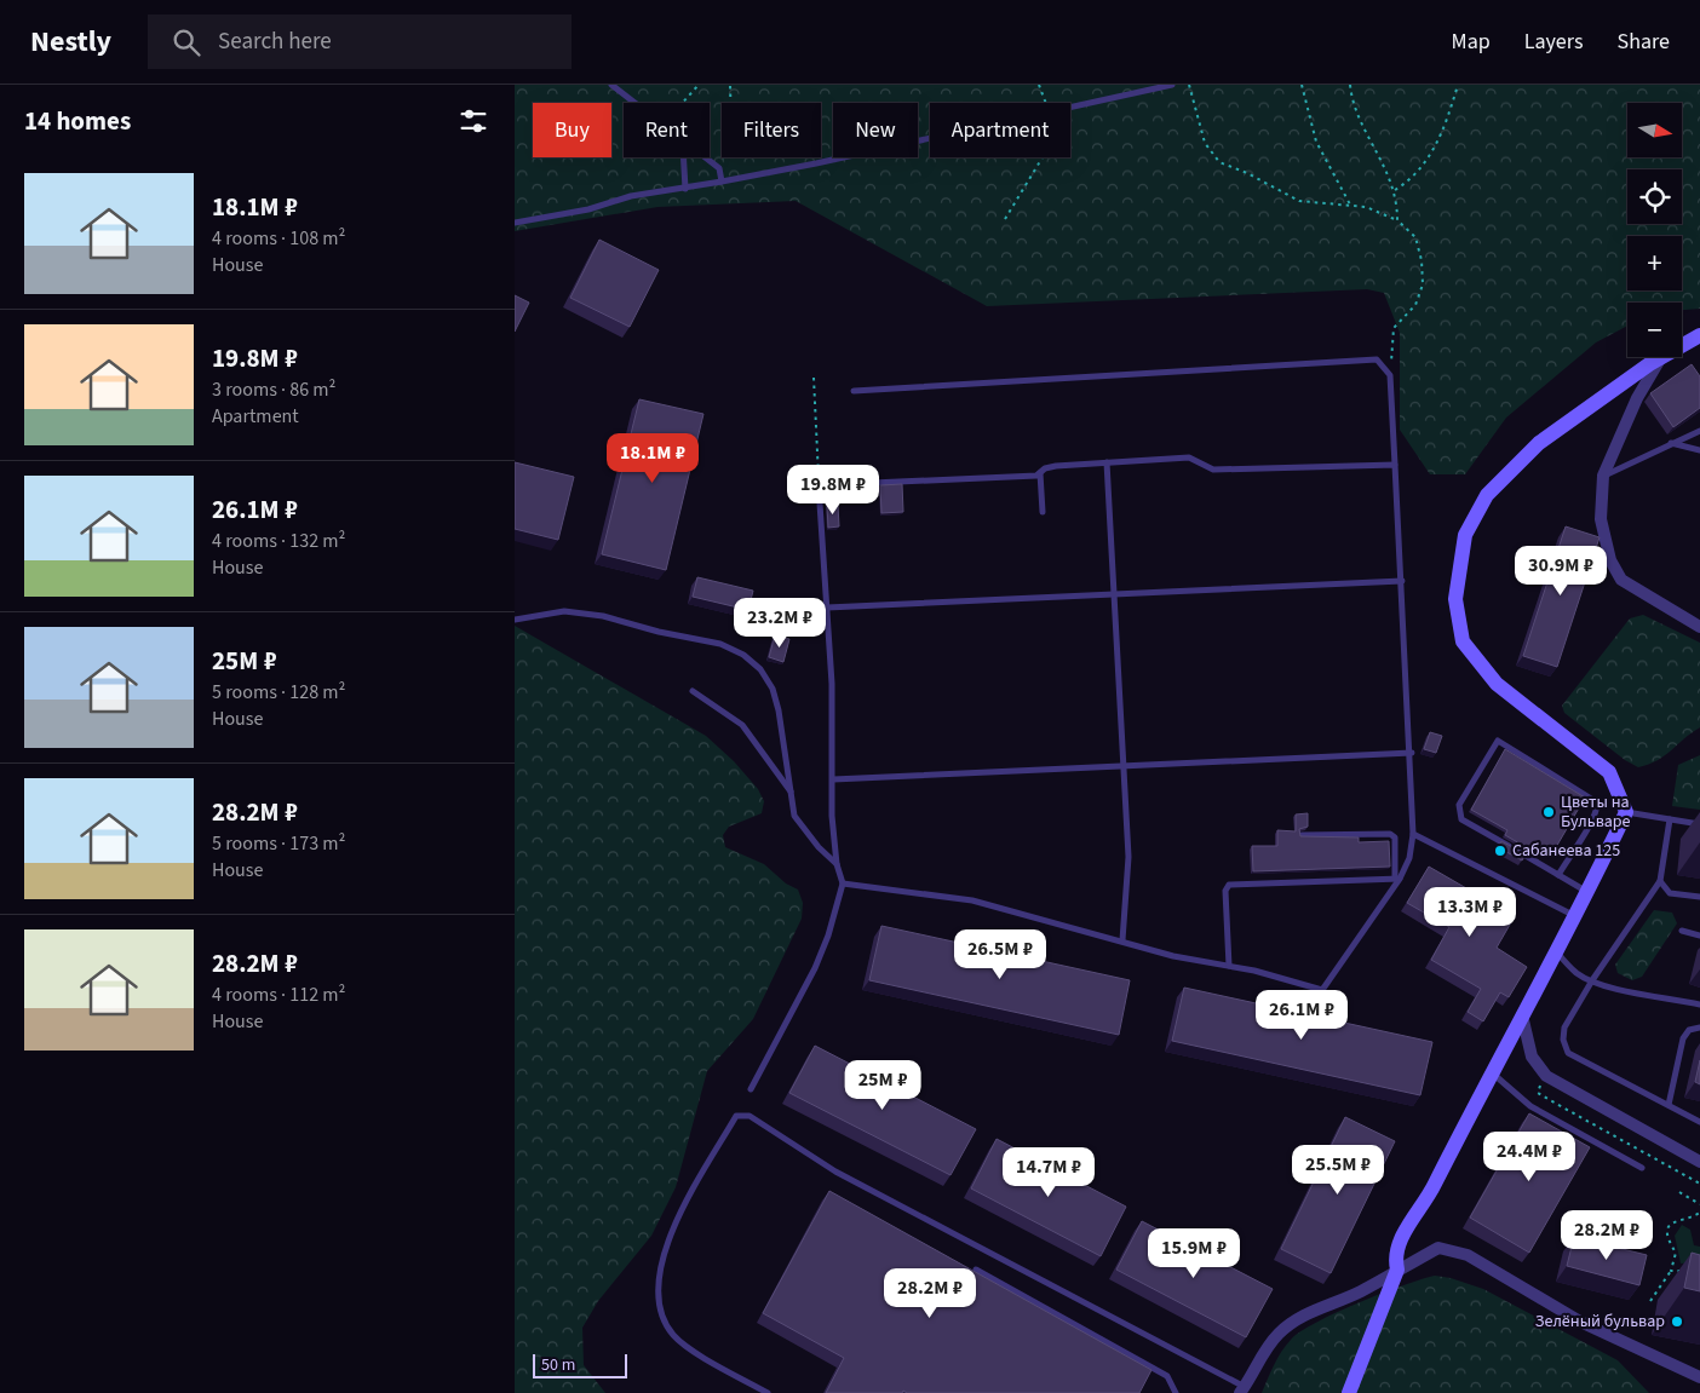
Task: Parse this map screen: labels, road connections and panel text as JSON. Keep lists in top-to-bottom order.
{
  "places": ["Цветы на Бульваре", "Сабанеева 125", "Зелёный бульвар"],
  "scale_bar": "50 m",
  "north": "right",
  "page": {
    "header": "Nestly",
    "search": "Search here",
    "nav": ["Map", "Layers", "Share"],
    "heading": "14 homes",
    "map_buttons": ["+", "−"],
    "chip": [
      "Buy",
      "Rent",
      "Filters",
      "New",
      "Apartment"
    ],
    "list": [
      {
        "name": "18.1M ₽",
        "note": "4 rooms · 108 m² · House"
      },
      {
        "name": "19.8M ₽",
        "note": "3 rooms · 86 m² · Apartment"
      },
      {
        "name": "26.1M ₽",
        "note": "4 rooms · 132 m² · House"
      },
      {
        "name": "25M ₽",
        "note": "5 rooms · 128 m² · House"
      },
      {
        "name": "28.2M ₽",
        "note": "5 rooms · 173 m² · House"
      },
      {
        "name": "28.2M ₽",
        "note": "4 rooms · 112 m² · House"
      }
    ],
    "price": [
      "18.1M ₽",
      "19.8M ₽",
      "30.9M ₽",
      "23.2M ₽",
      "13.3M ₽",
      "26.5M ₽",
      "26.1M ₽",
      "25M ₽",
      "24.4M ₽",
      "25.5M ₽",
      "14.7M ₽",
      "28.2M ₽",
      "15.9M ₽",
      "28.2M ₽"
    ],
    "scale": "50 m"
  }
}
